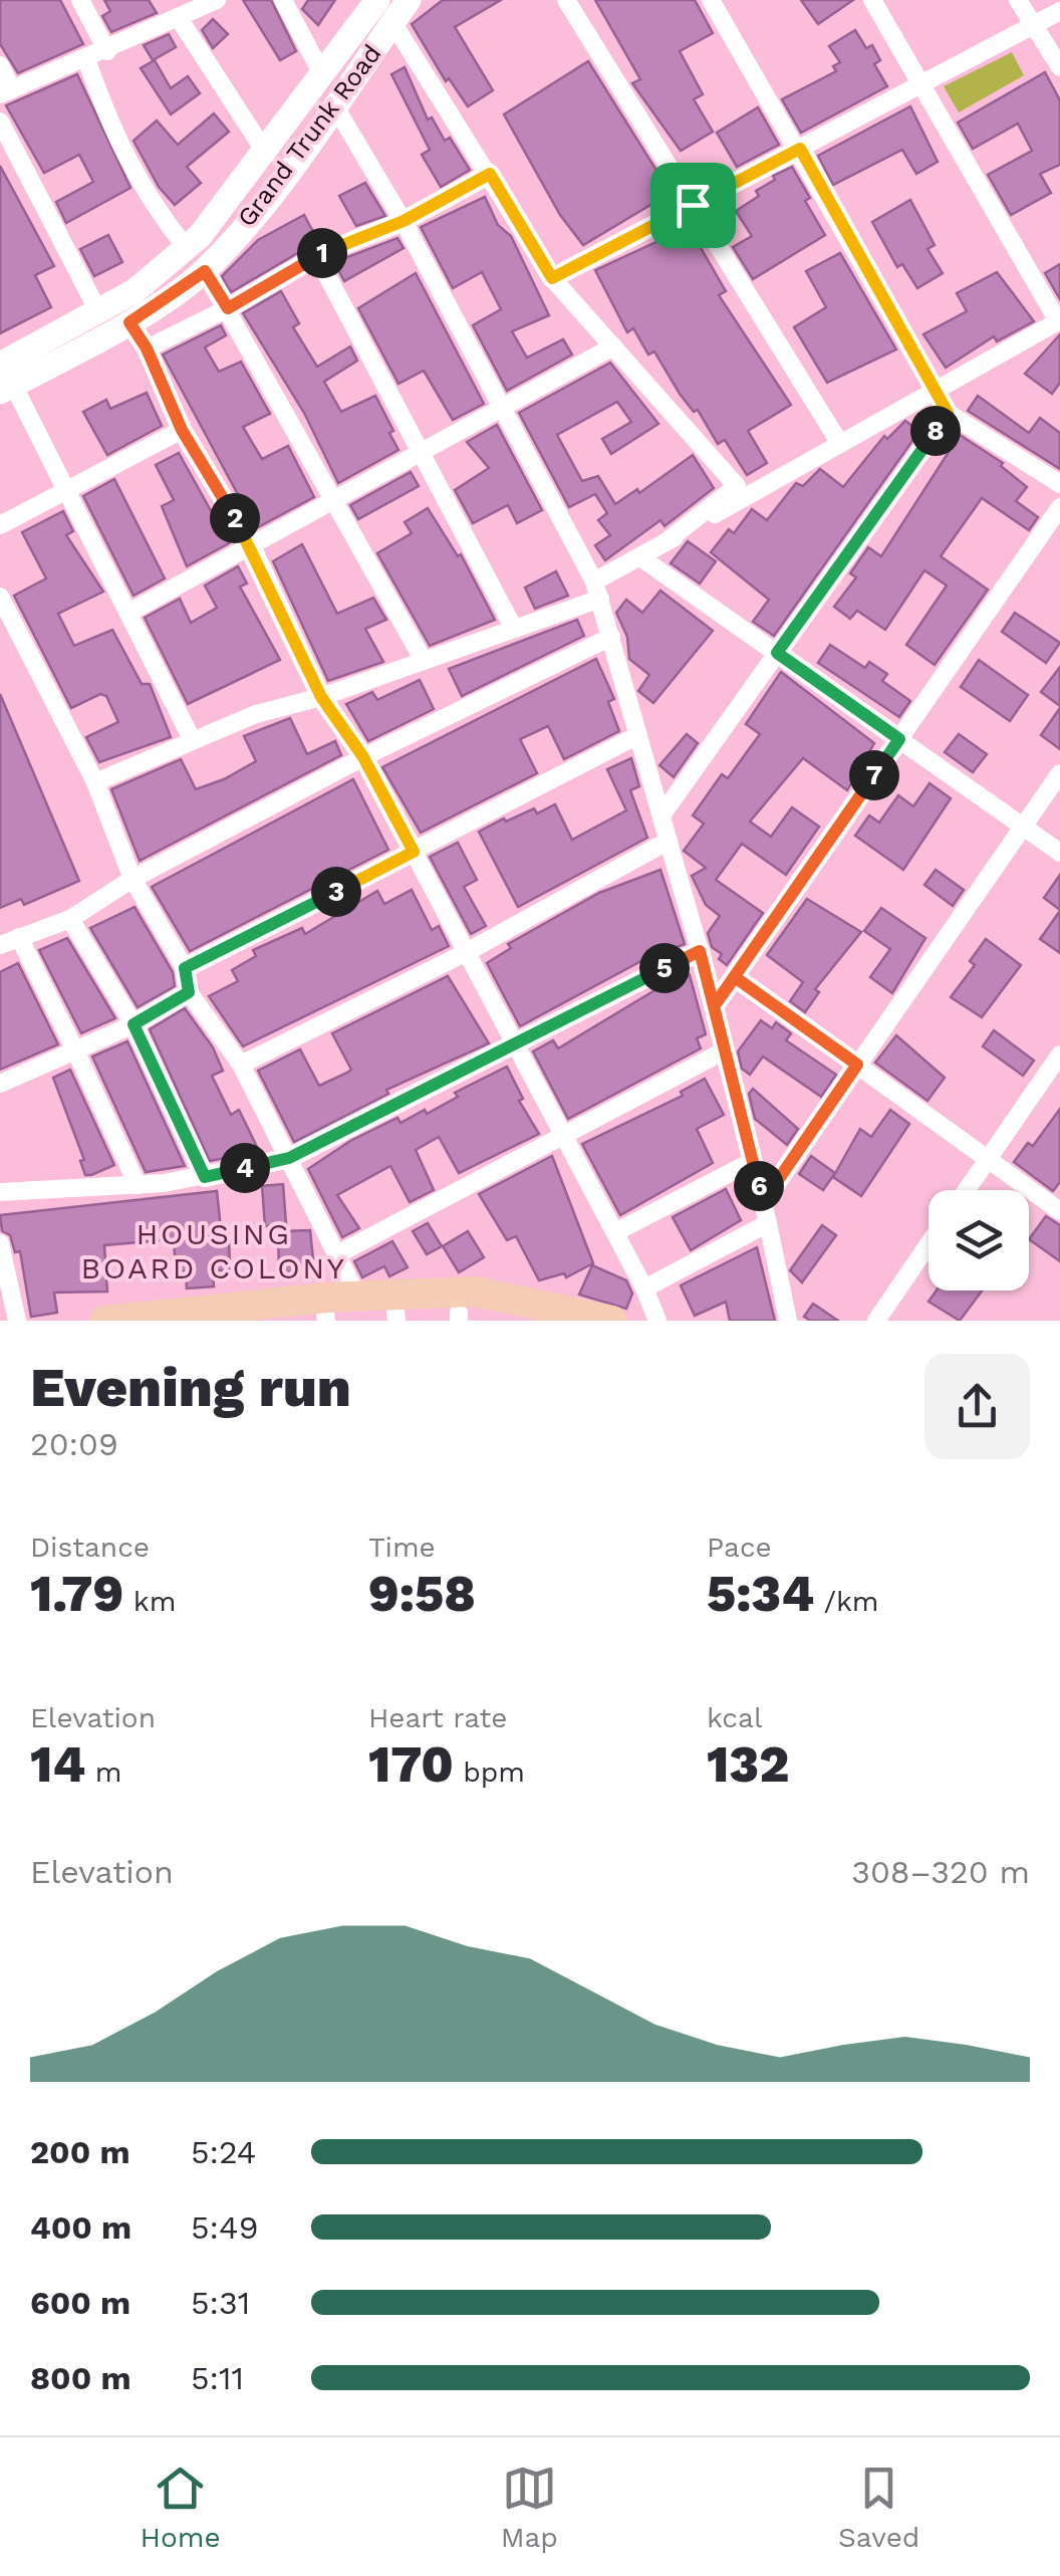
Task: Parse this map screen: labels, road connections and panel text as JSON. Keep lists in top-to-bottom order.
{
  "streets": {
    "main road": ["Grand Trunk Road"]
  },
  "districts": ["HOUSING BOARD COLONY"],
  "page": {
    "pins": [
      "1",
      "8",
      "2",
      "7",
      "3",
      "5",
      "4",
      "6"
    ],
    "heading": ["Evening run", "20:09"],
    "stats": [
      ["Distance", "1.79 km"],
      ["Time", "9:58"],
      ["Pace", "5:34 /km"],
      ["Elevation", "14 m"],
      ["Heart rate", "170 bpm"],
      ["kcal", "132"]
    ],
    "chart": ["Elevation", "308–320 m"],
    "list": [
      {
        "name": "200 m",
        "note": "5:24"
      },
      {
        "name": "400 m",
        "note": "5:49"
      },
      {
        "name": "600 m",
        "note": "5:31"
      },
      {
        "name": "800 m",
        "note": "5:11"
      }
    ],
    "tabs": ["Home", "Map", "Saved"]
  }
}
